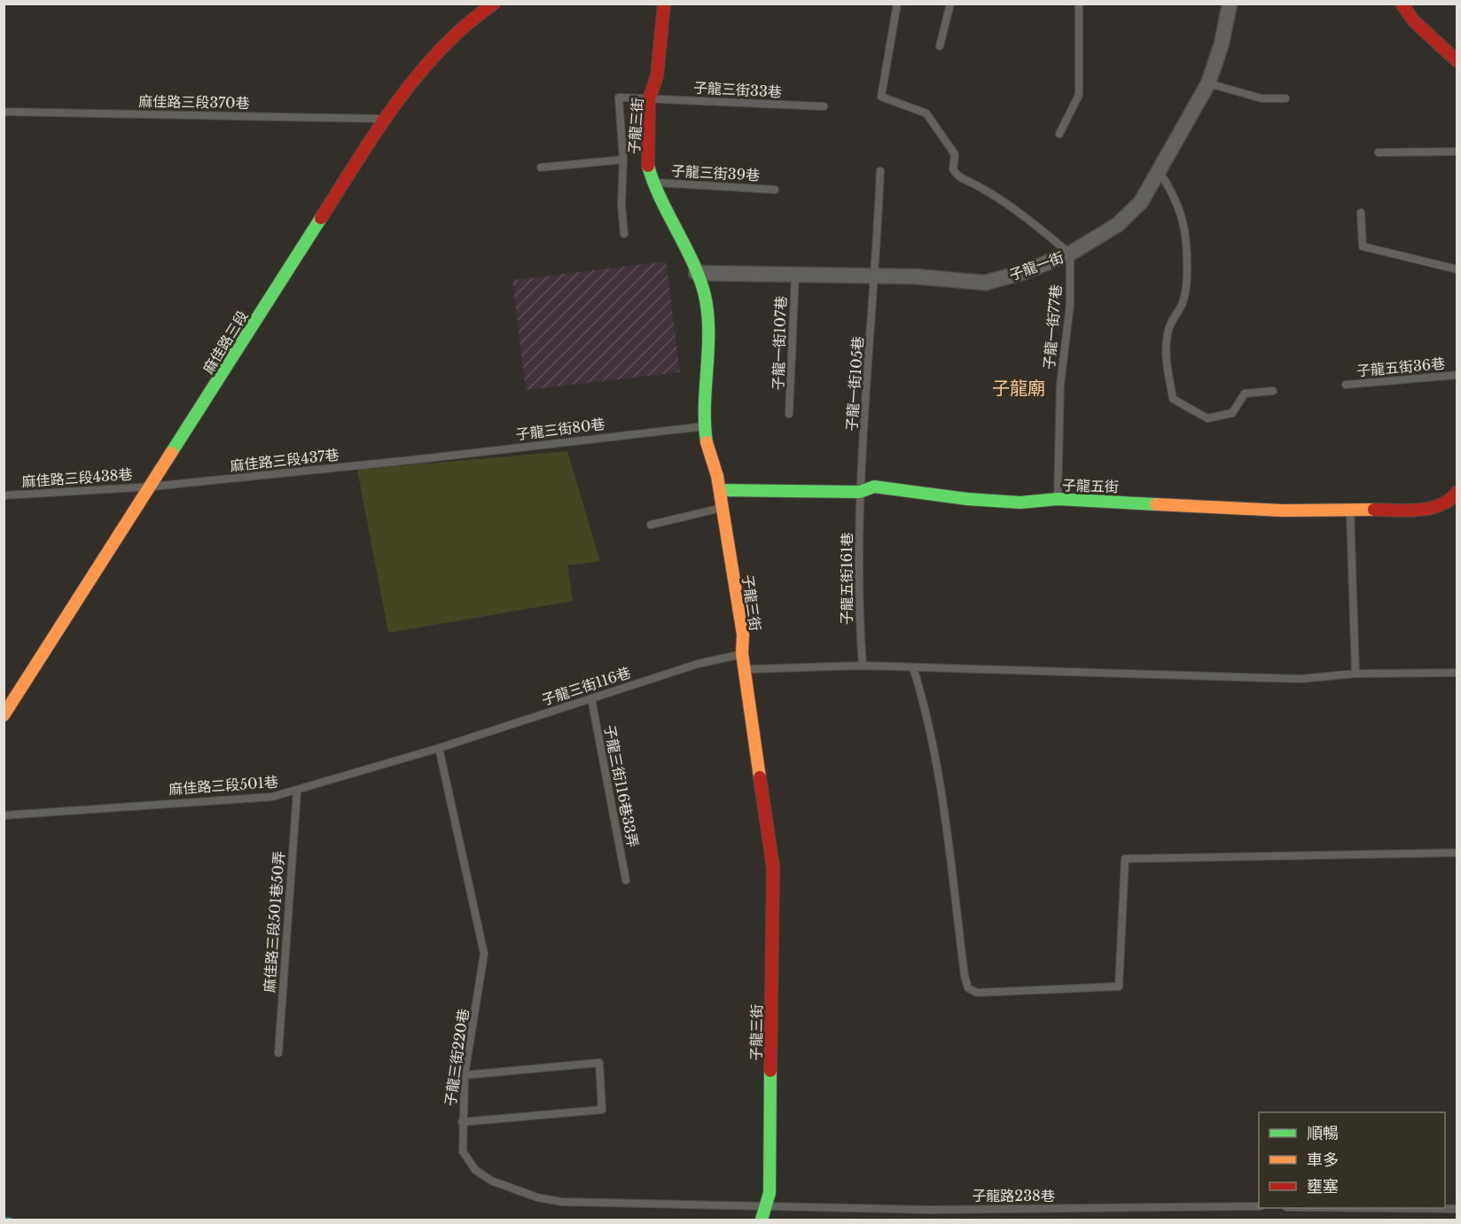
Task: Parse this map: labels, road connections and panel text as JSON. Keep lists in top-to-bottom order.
{
  "streets": {
    "street": [
      "子龍三街",
      "子龍一街",
      "麻佳路三段",
      "子龍五街"
    ],
    "lane": [
      "子龍三街33巷",
      "麻佳路三段370巷",
      "子龍三街39巷",
      "子龍一街77巷",
      "子龍一街107巷",
      "子龍五街36巷",
      "子龍一街105巷",
      "子龍三街80巷",
      "麻佳路三段437巷",
      "麻佳路三段438巷",
      "子龍五街161巷",
      "子龍三街116巷",
      "麻佳路三段501巷",
      "子龍三街116巷33弄",
      "麻佳路三段501巷50弄",
      "子龍三街220巷",
      "子龍路238巷"
    ]
  },
  "crossings": [
    ["子龍三街33巷", "子龍三街"],
    ["麻佳路三段370巷", "麻佳路三段"],
    ["子龍三街", "子龍三街39巷"],
    ["子龍三街", "子龍一街"],
    ["子龍三街", "子龍三街80巷"],
    ["子龍三街", "子龍五街"],
    ["子龍三街", "子龍三街116巷"],
    ["子龍三街", "子龍三街220巷"],
    ["子龍三街", "子龍路238巷"],
    ["子龍一街", "子龍一街77巷"],
    ["子龍一街", "子龍一街107巷"],
    ["子龍一街", "子龍一街105巷"],
    ["子龍一街77巷", "子龍五街"],
    ["麻佳路三段", "麻佳路三段437巷"],
    ["麻佳路三段", "麻佳路三段438巷"],
    ["子龍一街105巷", "子龍五街"],
    ["子龍一街105巷", "子龍五街161巷"],
    ["子龍三街80巷", "麻佳路三段437巷"],
    ["麻佳路三段437巷", "麻佳路三段438巷"],
    ["子龍五街", "子龍五街161巷"],
    ["子龍三街116巷", "麻佳路三段501巷"],
    ["子龍三街116巷", "子龍三街116巷33弄"],
    ["子龍三街116巷", "子龍三街220巷"],
    ["麻佳路三段501巷", "麻佳路三段501巷50弄"],
    ["麻佳路三段501巷", "子龍三街220巷"],
    ["子龍三街220巷", "子龍路238巷"]
  ],
  "districts": ["子龍廟"],
  "legend": ["順暢", "車多", "壅塞"]
}
